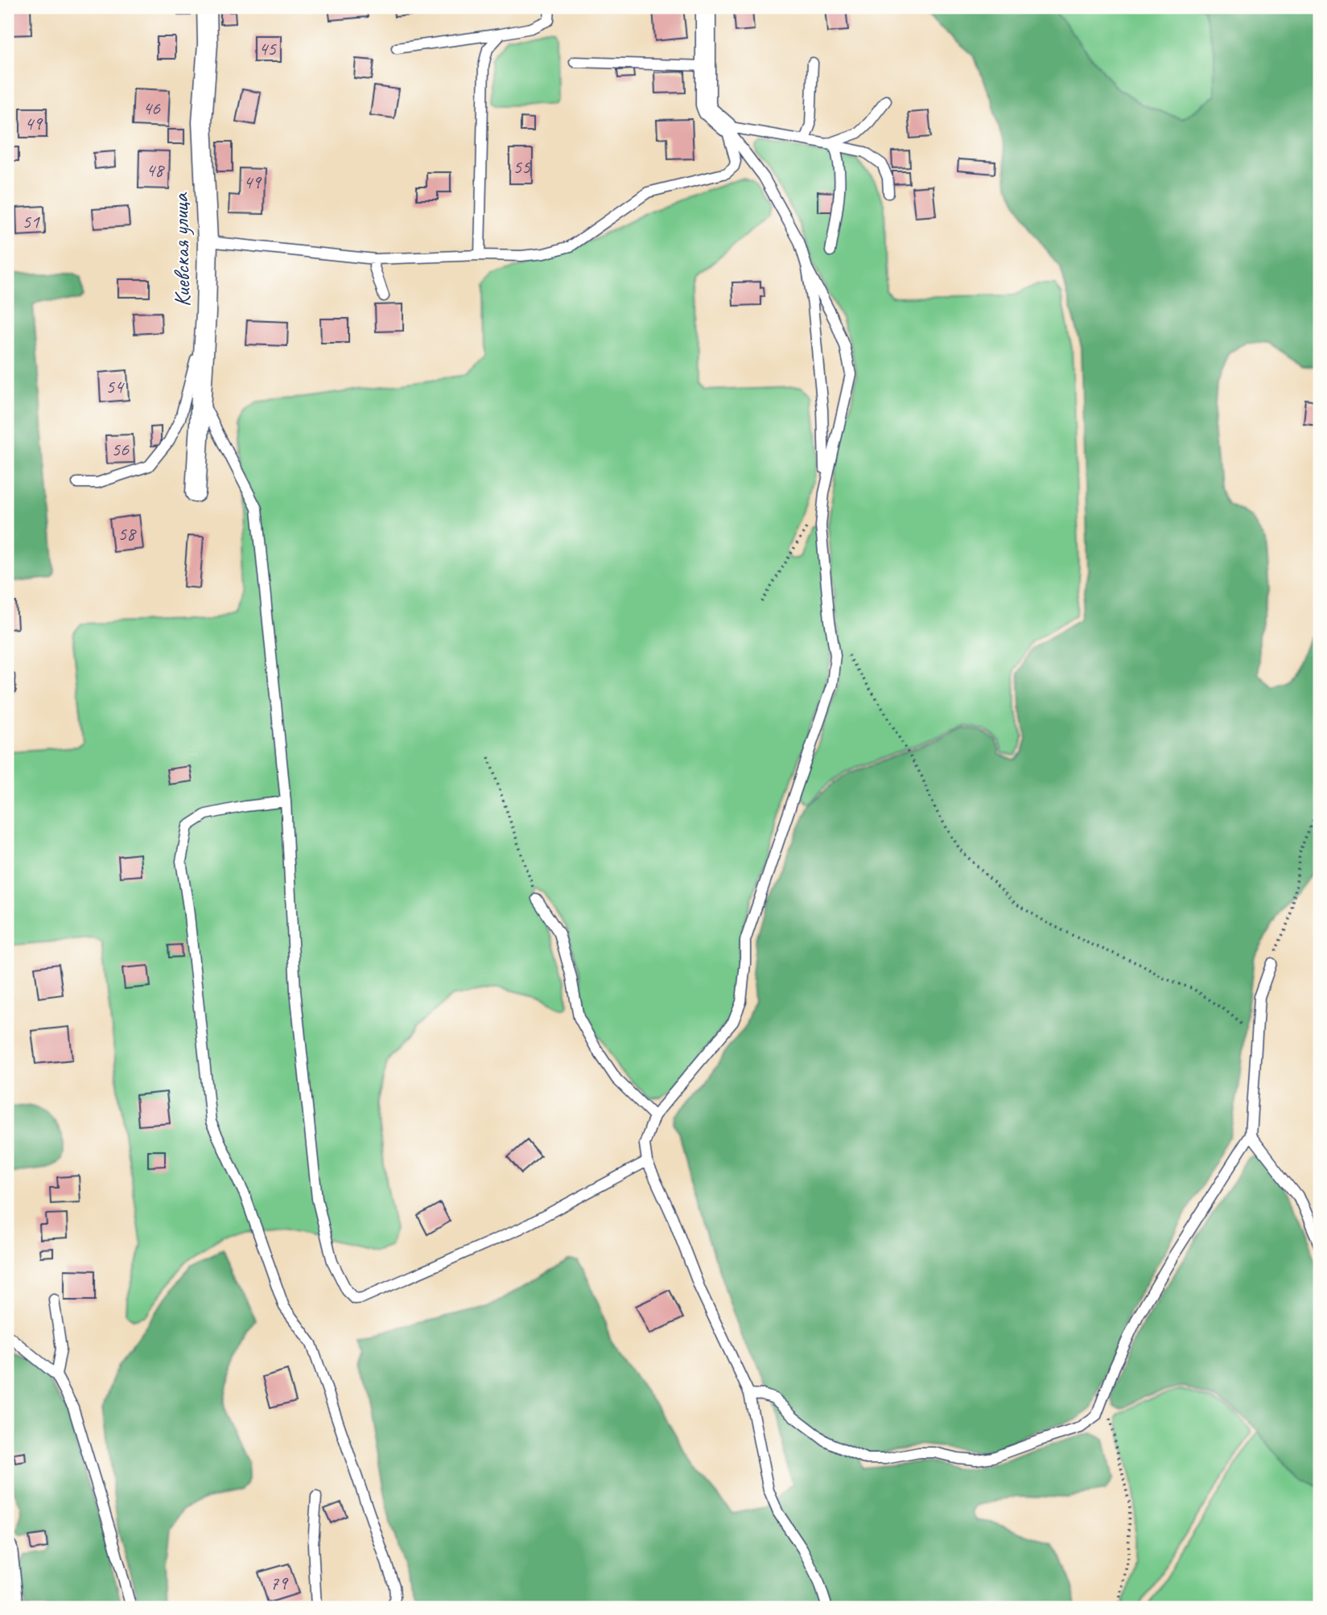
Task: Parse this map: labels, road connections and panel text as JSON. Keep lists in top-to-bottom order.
{
  "streets": {
    "street": ["Киевская улица"]
  },
  "house_numbers": [
    "45",
    "46",
    "49",
    "55",
    "48",
    "49",
    "51",
    "54",
    "56",
    "58",
    "79"
  ]
}
